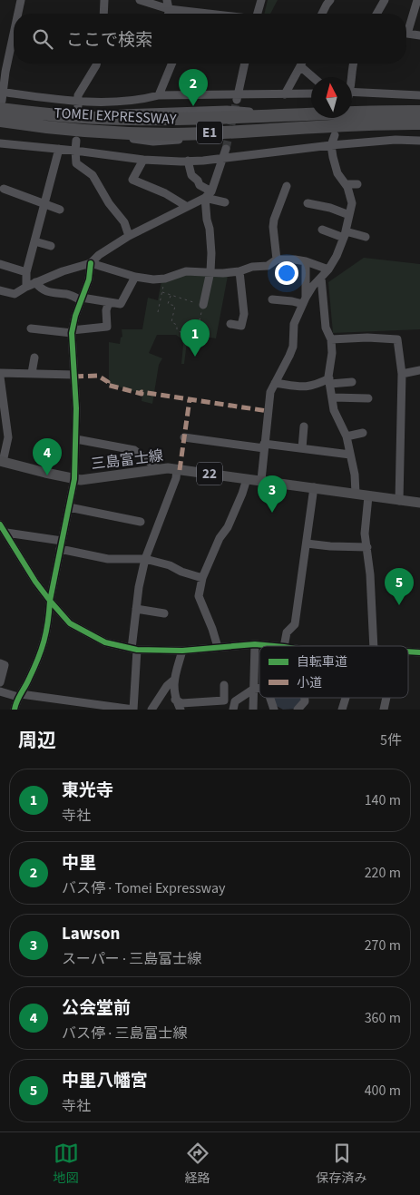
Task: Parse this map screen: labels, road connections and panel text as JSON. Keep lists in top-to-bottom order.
{
  "streets": {
    "highway": ["TOMEI EXPRESSWAY", "E1"],
    "main road": ["三島富士線", "22"]
  },
  "legend": ["自転車道", "小道"],
  "north": "top",
  "page": {
    "search": "ここで検索",
    "pins": [
      "2",
      "1",
      "4",
      "3",
      "5"
    ],
    "heading": ["周辺", "5件"],
    "list": [
      {
        "mark": "1",
        "name": "東光寺",
        "note": "寺社",
        "value": "140 m"
      },
      {
        "mark": "2",
        "name": "中里",
        "note": "バス停 · Tomei Expressway",
        "value": "220 m"
      },
      {
        "mark": "3",
        "name": "Lawson",
        "note": "スーパー · 三島富士線",
        "value": "270 m"
      },
      {
        "mark": "4",
        "name": "公会堂前",
        "note": "バス停 · 三島富士線",
        "value": "360 m"
      },
      {
        "mark": "5",
        "name": "中里八幡宮",
        "note": "寺社",
        "value": "400 m"
      }
    ],
    "nav": ["地図", "経路", "保存済み"]
  }
}
